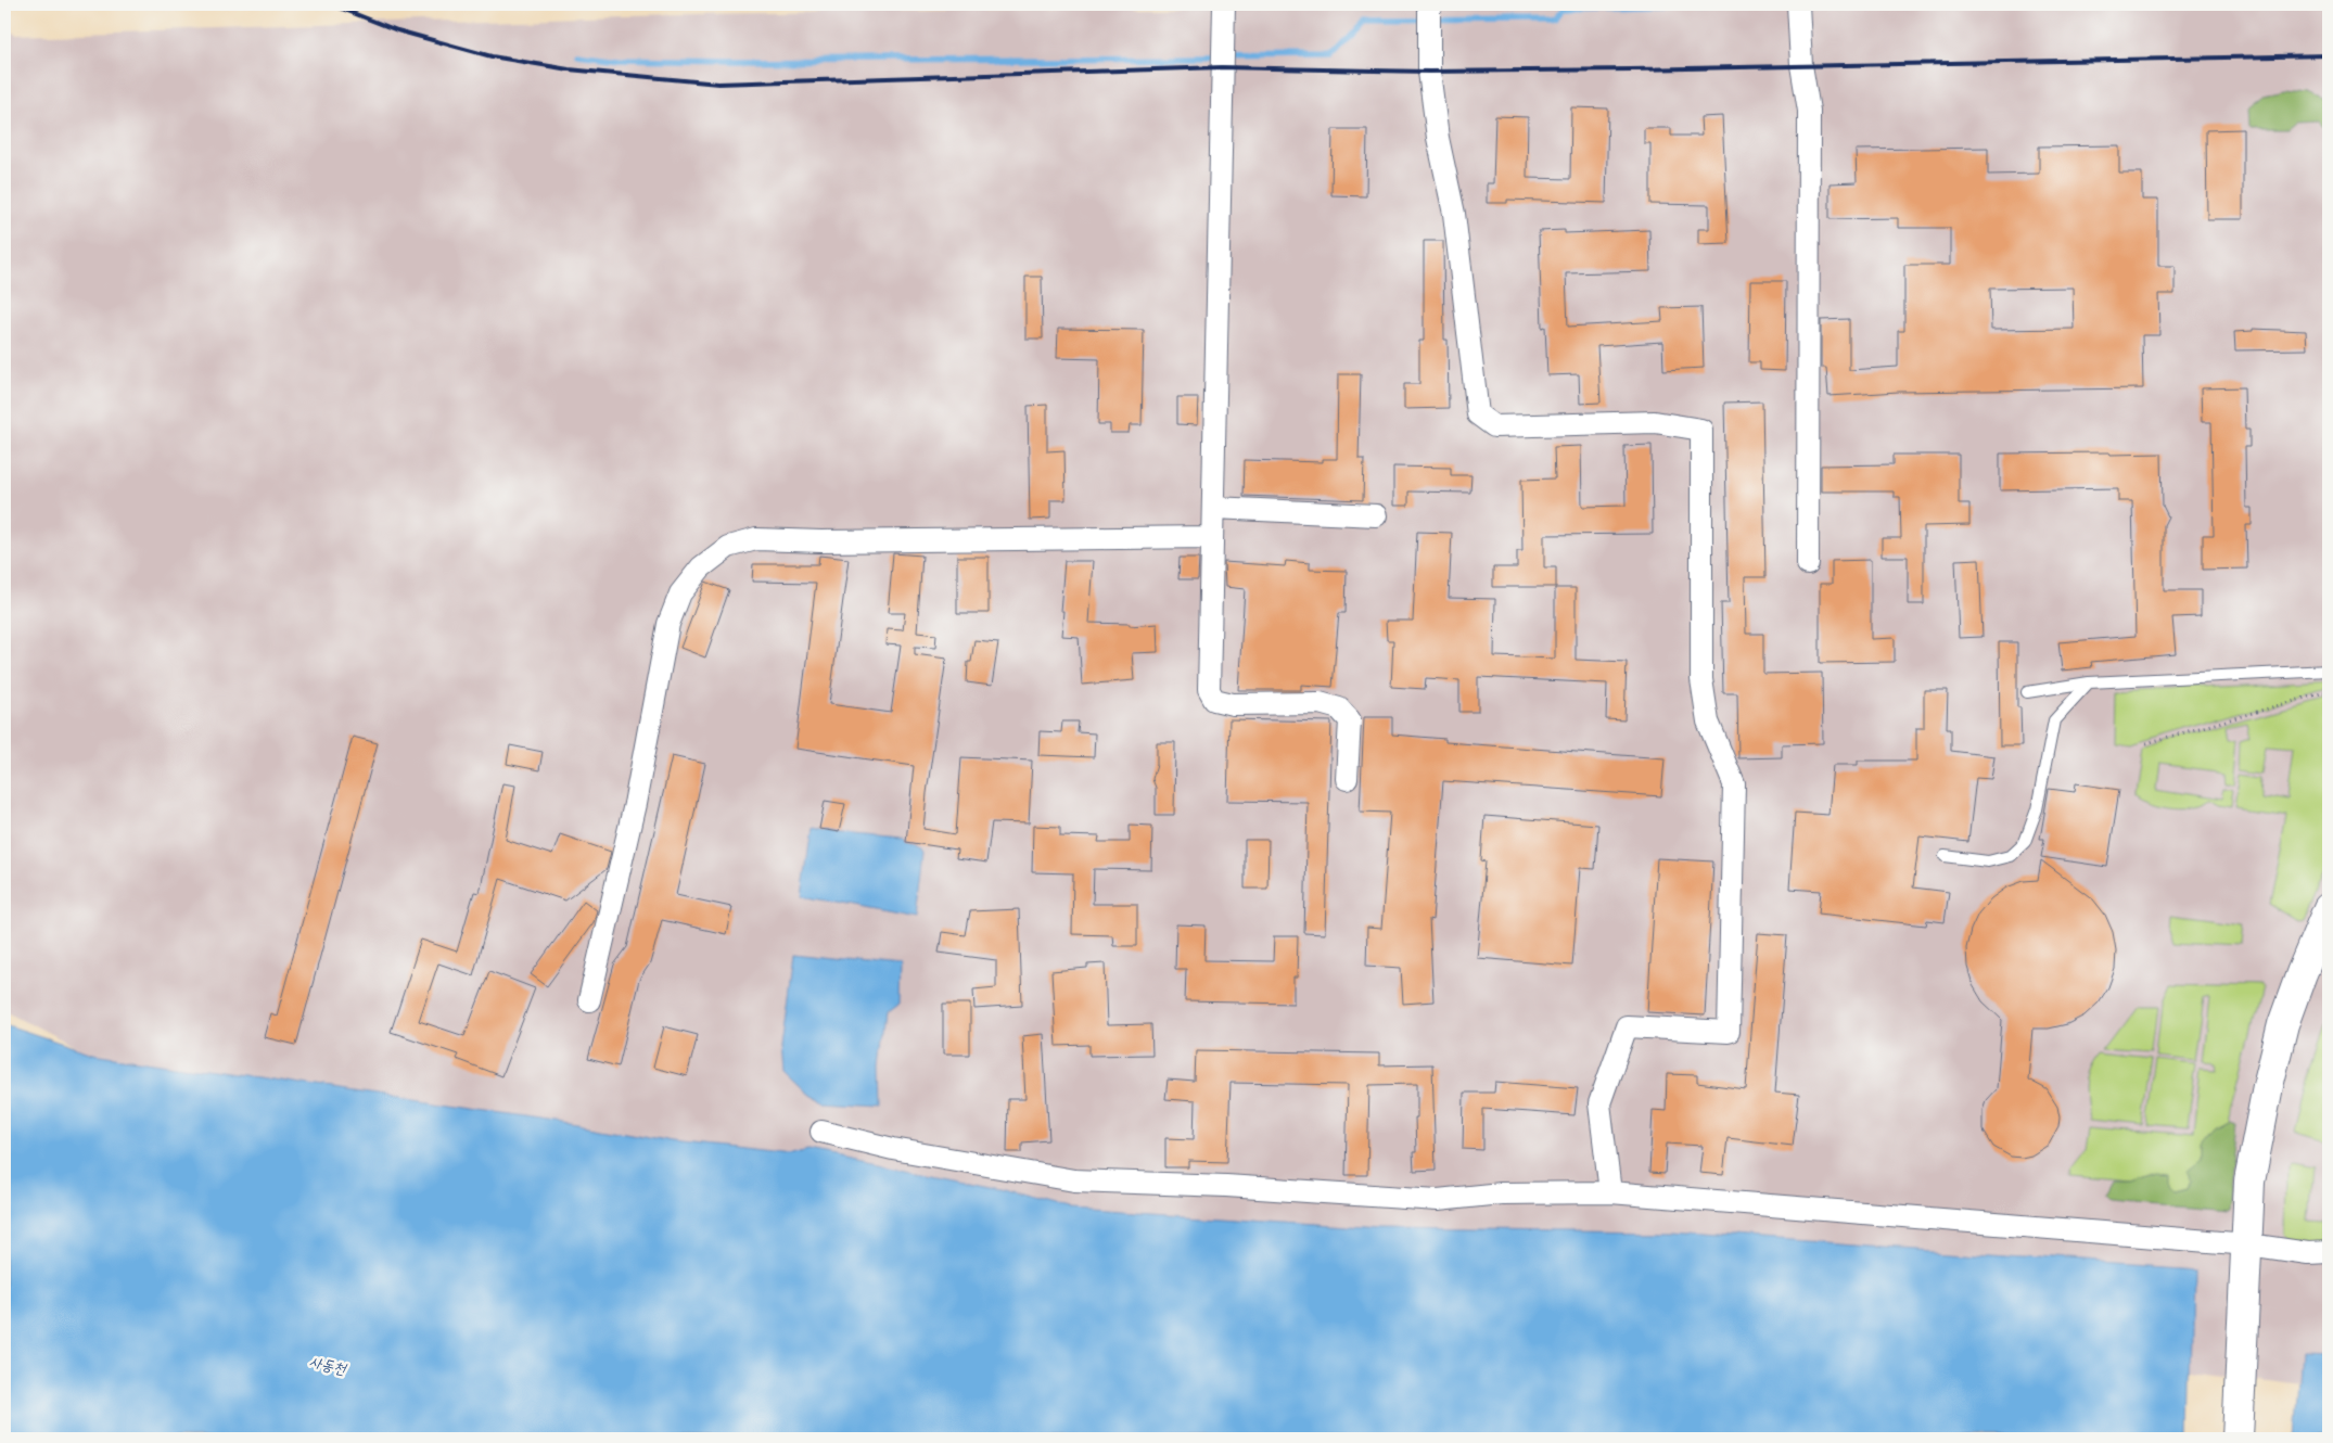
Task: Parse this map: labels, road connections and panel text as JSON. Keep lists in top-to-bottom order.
{
  "water": ["사동천"]
}
